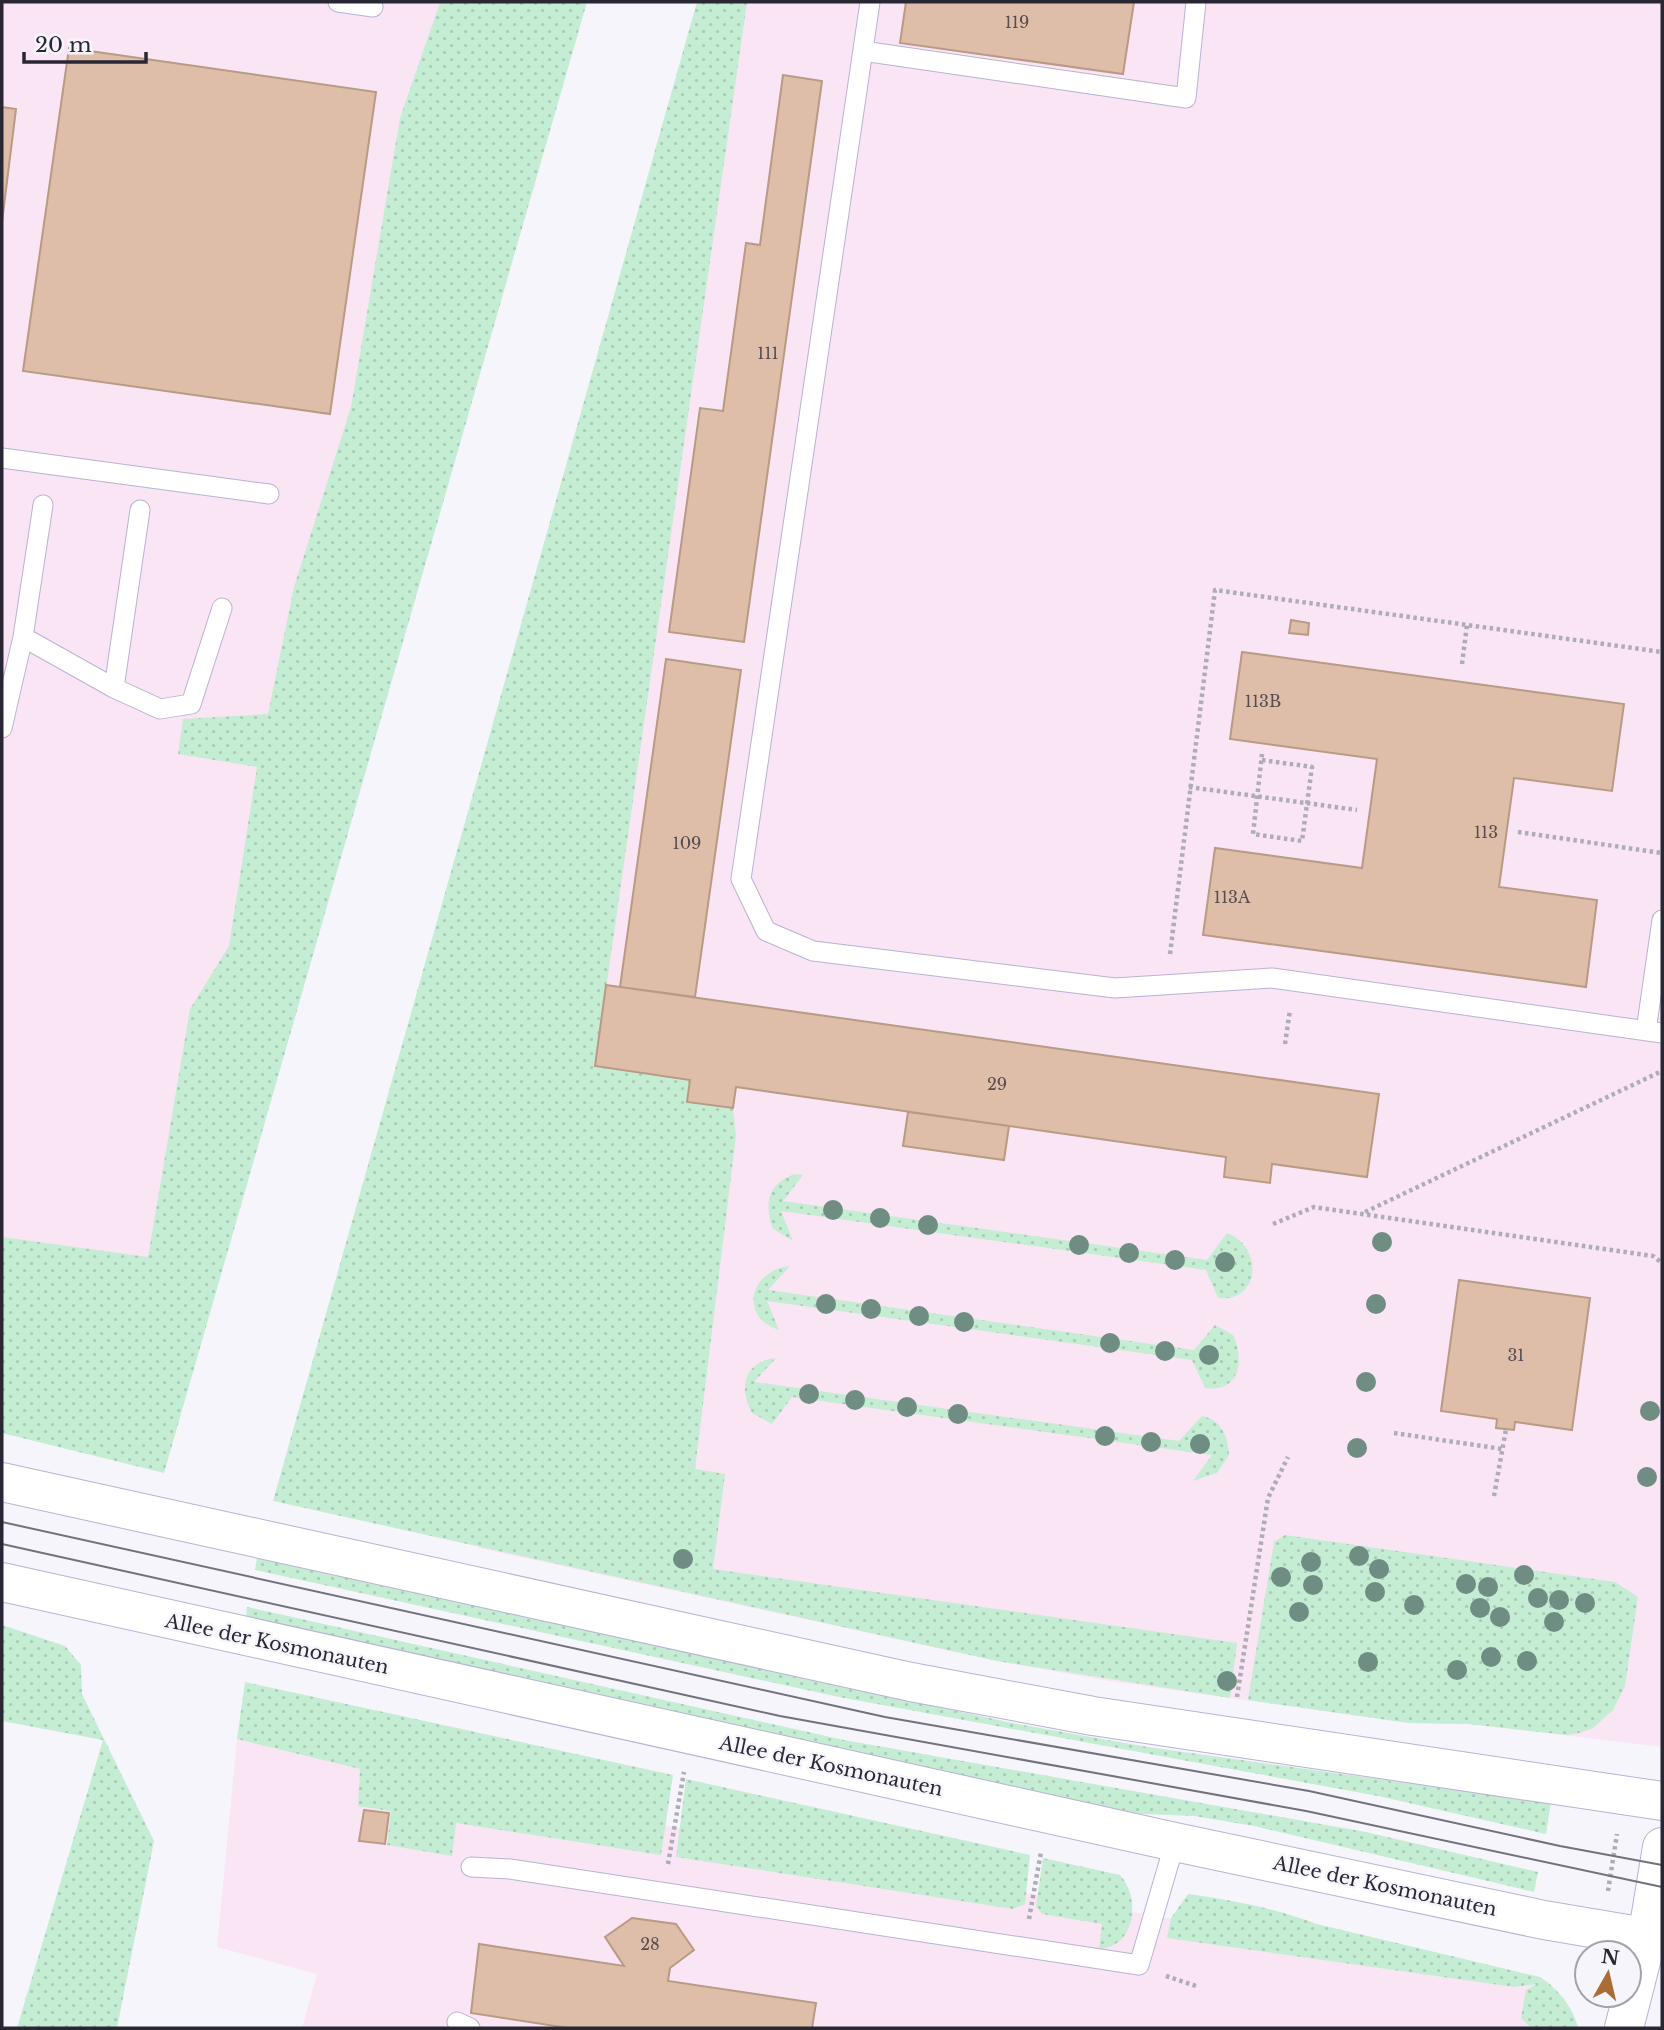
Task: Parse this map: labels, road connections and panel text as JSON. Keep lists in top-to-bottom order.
{
  "streets": {
    "main road": ["Allee der Kosmonauten"]
  },
  "house_numbers": [
    "119",
    "111",
    "113B",
    "113",
    "109",
    "113A",
    "29",
    "31",
    "28"
  ],
  "scale_bar": "20 m",
  "north": "top"
}
